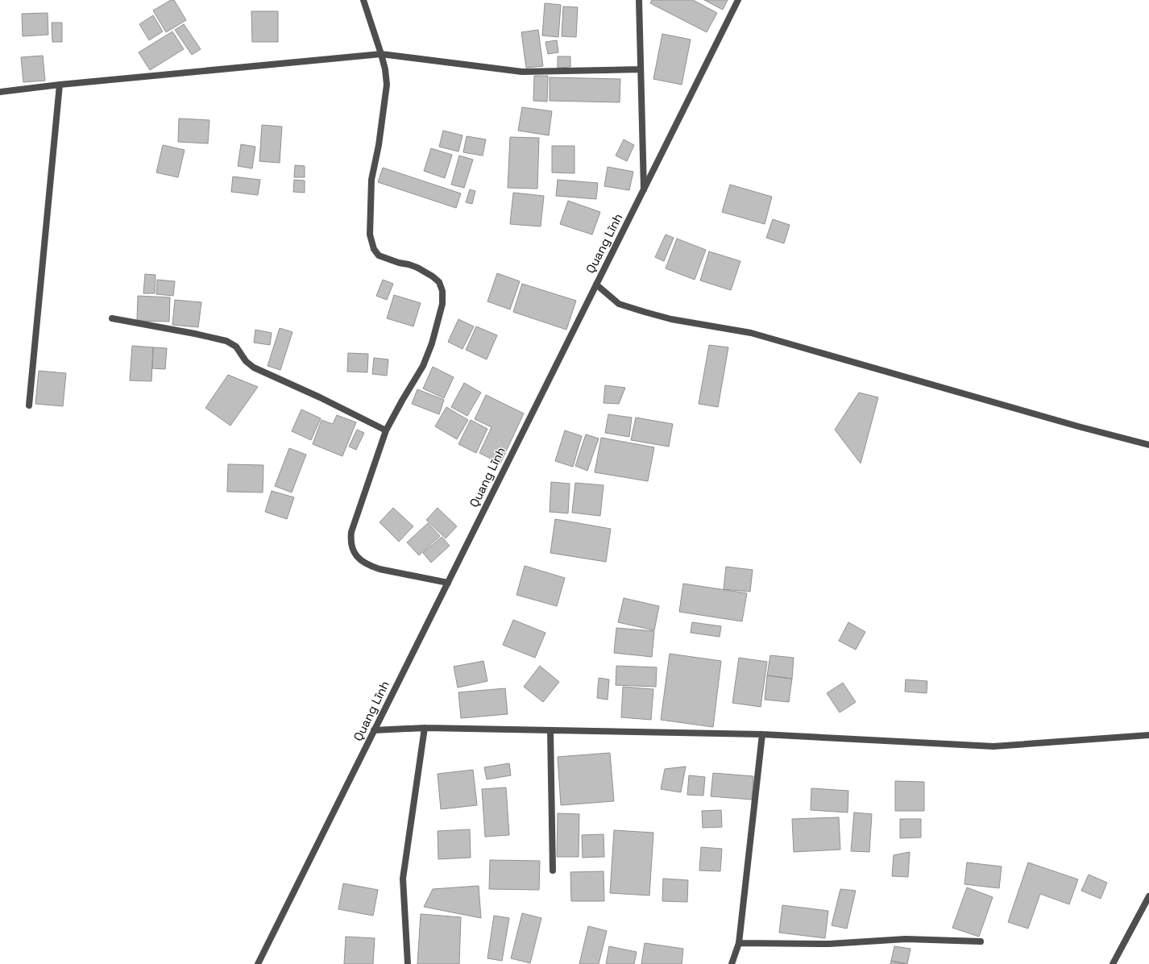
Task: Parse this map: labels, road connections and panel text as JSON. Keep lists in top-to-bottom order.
{
  "streets": {
    "street": ["Quang Lĩnh"]
  }
}
